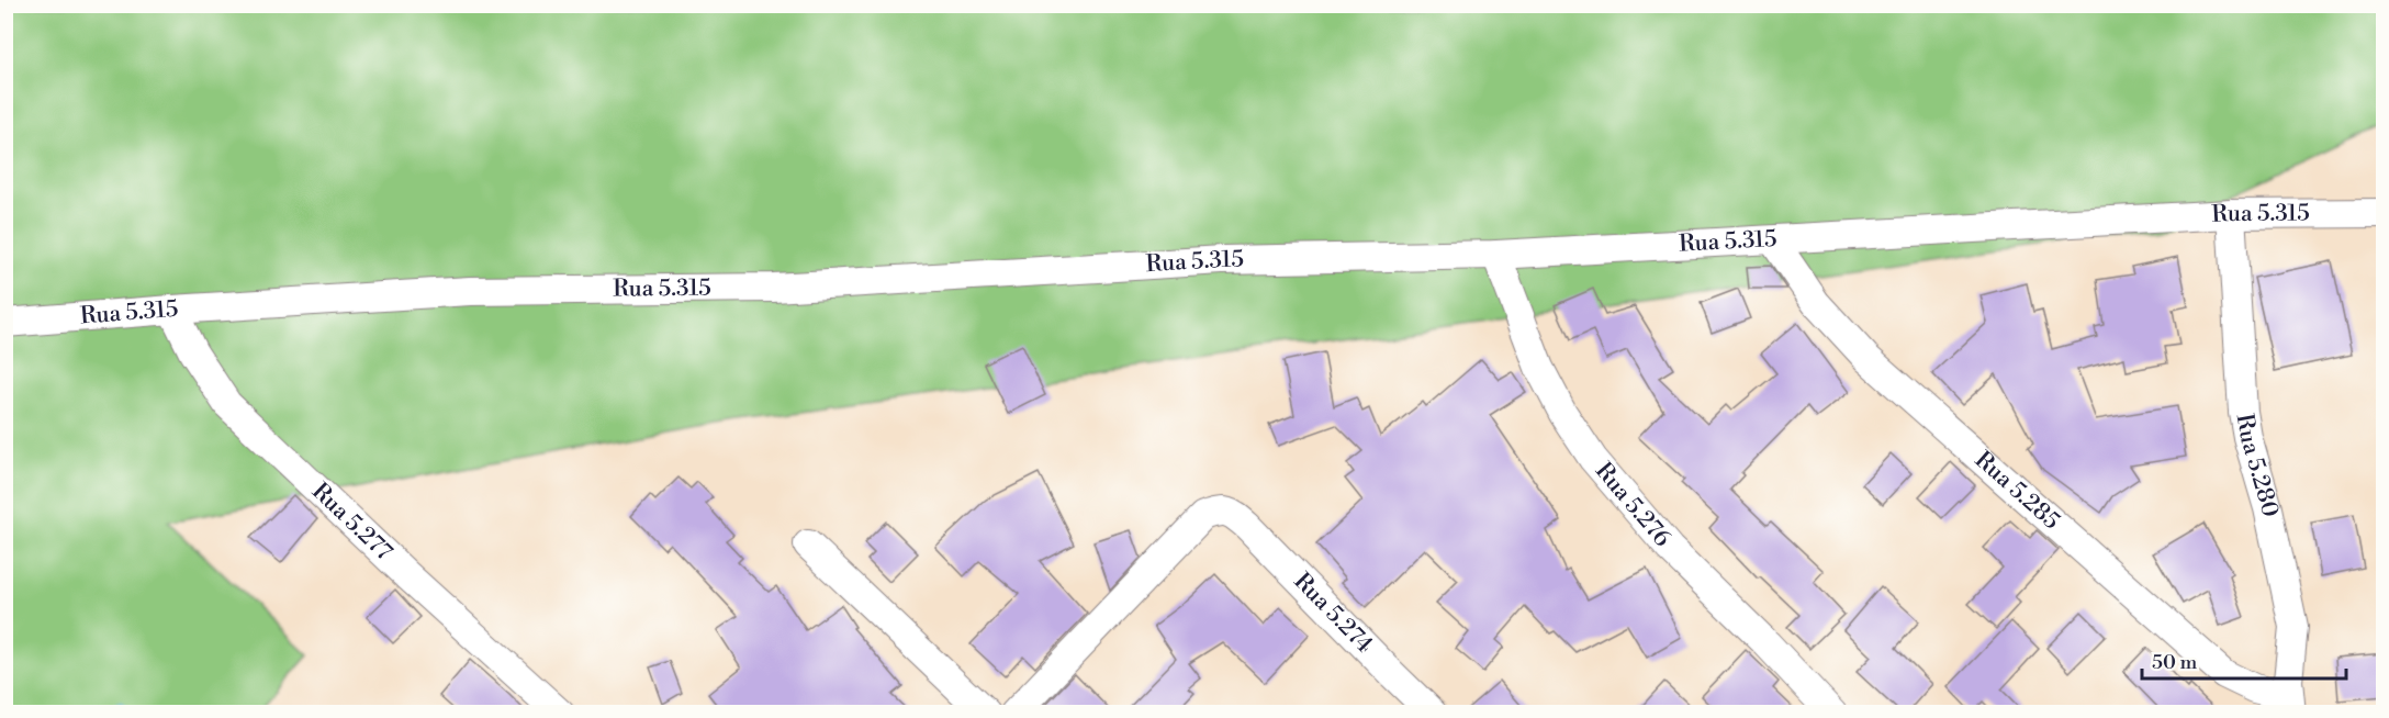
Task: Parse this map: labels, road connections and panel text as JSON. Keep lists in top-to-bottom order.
{
  "streets": {
    "street": [
      "Rua 5.315",
      "Rua 5.280",
      "Rua 5.285",
      "Rua 5.276",
      "Rua 5.277",
      "Rua 5.274"
    ]
  },
  "crossings": [
    ["Rua 5.315", "Rua 5.280"],
    ["Rua 5.315", "Rua 5.285"],
    ["Rua 5.315", "Rua 5.276"],
    ["Rua 5.315", "Rua 5.277"],
    ["Rua 5.280", "Rua 5.285"]
  ],
  "scale_bar": "50 m"
}
